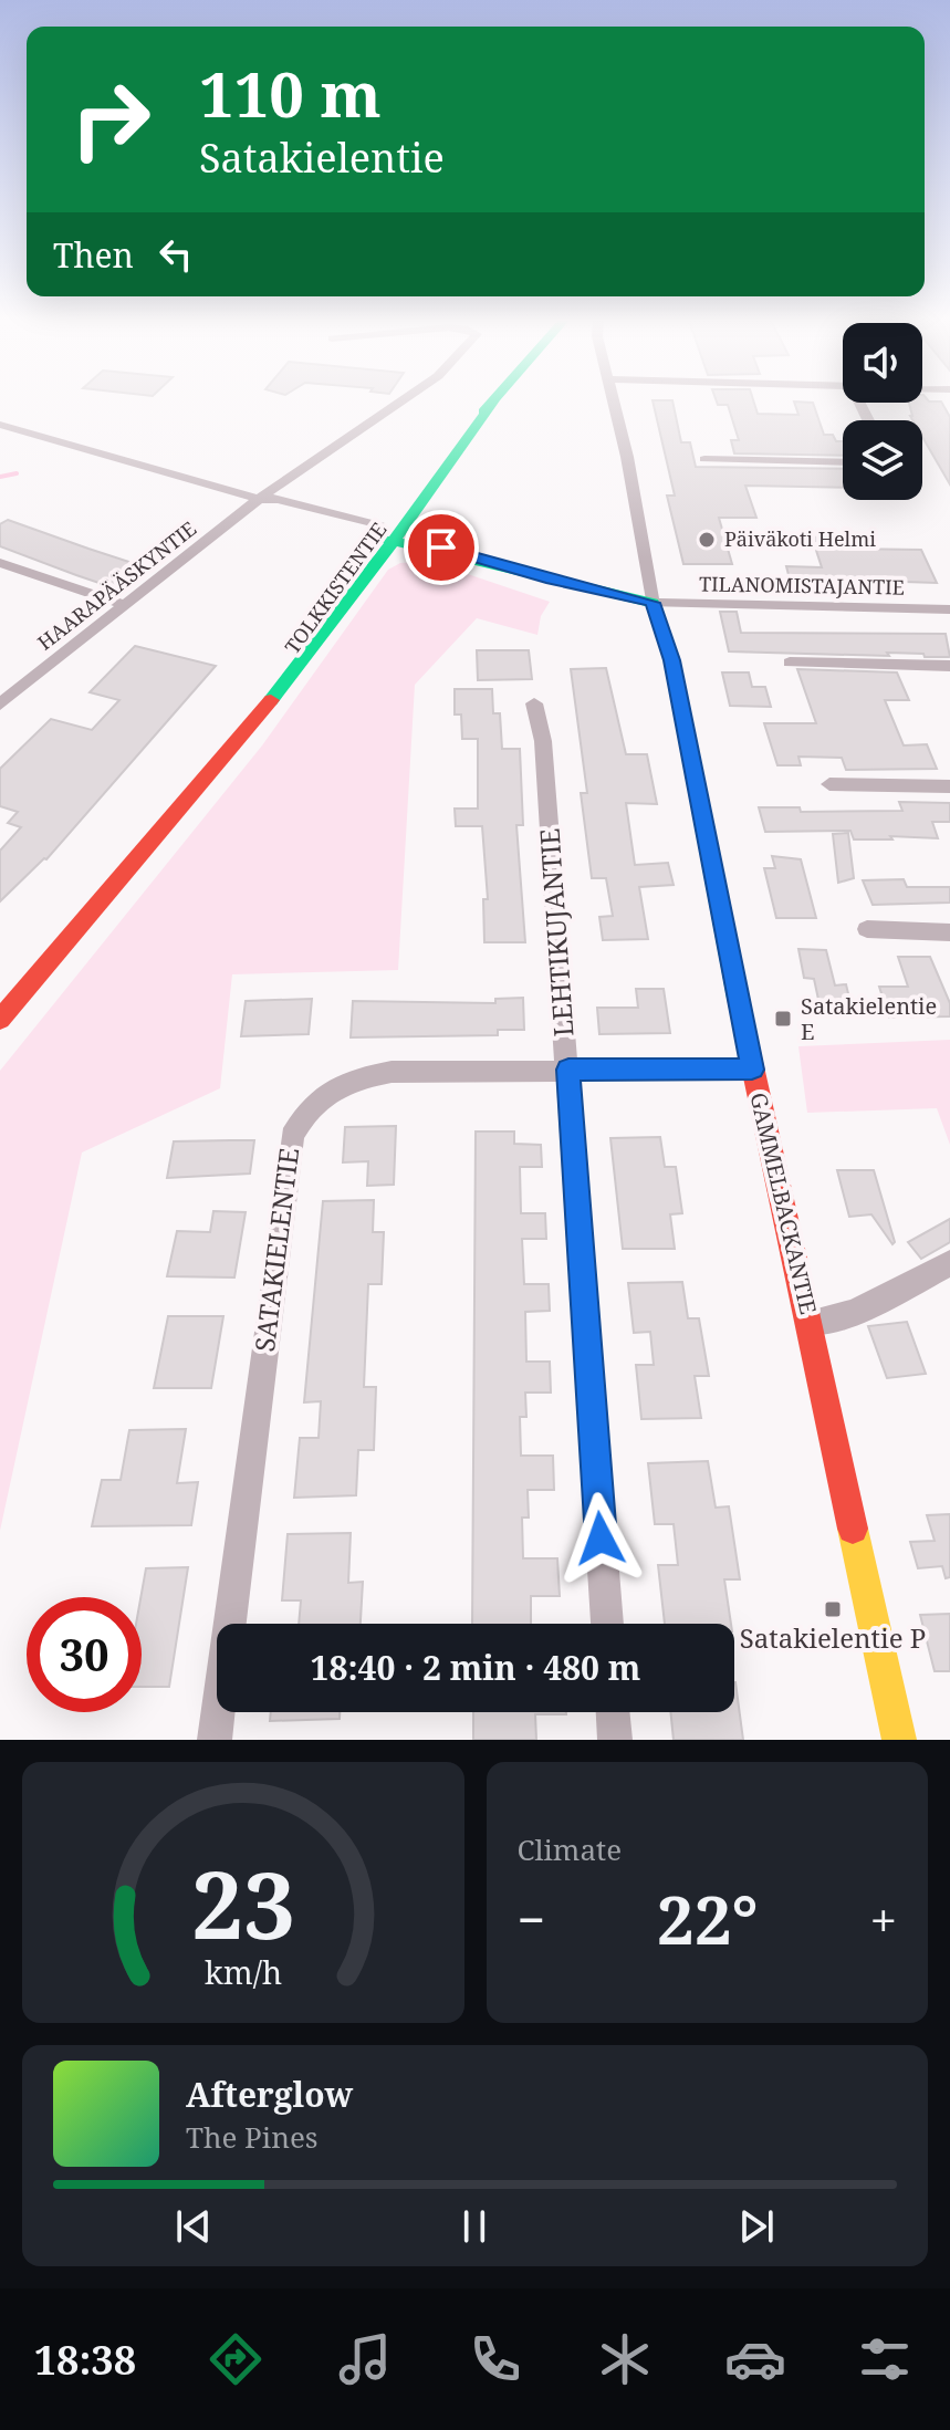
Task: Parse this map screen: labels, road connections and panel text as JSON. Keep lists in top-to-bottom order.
{
  "streets": {
    "street": [
      "HAARAPÄÄSKYNTIE",
      "TILANOMISTAJANTIE",
      "TOLKKISTENTIE",
      "LEHTIKUJANTIE",
      "GAMMELBACKANTIE",
      "SATAKIELENTIE"
    ]
  },
  "crossings": [
    ["TILANOMISTAJANTIE", "GAMMELBACKANTIE"],
    ["LEHTIKUJANTIE", "SATAKIELENTIE"],
    ["GAMMELBACKANTIE", "SATAKIELENTIE"]
  ],
  "places": {
    "other": ["Päiväkoti Helmi"],
    "transit": ["Satakielentie E", "Satakielentie P"]
  },
  "page": {
    "turn": ["110 m", "Satakielentie"],
    "then": "Then",
    "limit": "30",
    "trip": "18:40 · 2 min · 480 m",
    "tile": "Climate",
    "heat": ["−", "22°", "+"],
    "song": ["Afterglow", "The Pines"],
    "tabs": "18:38",
    "gauge": ["23", "km/h"]
  }
}
